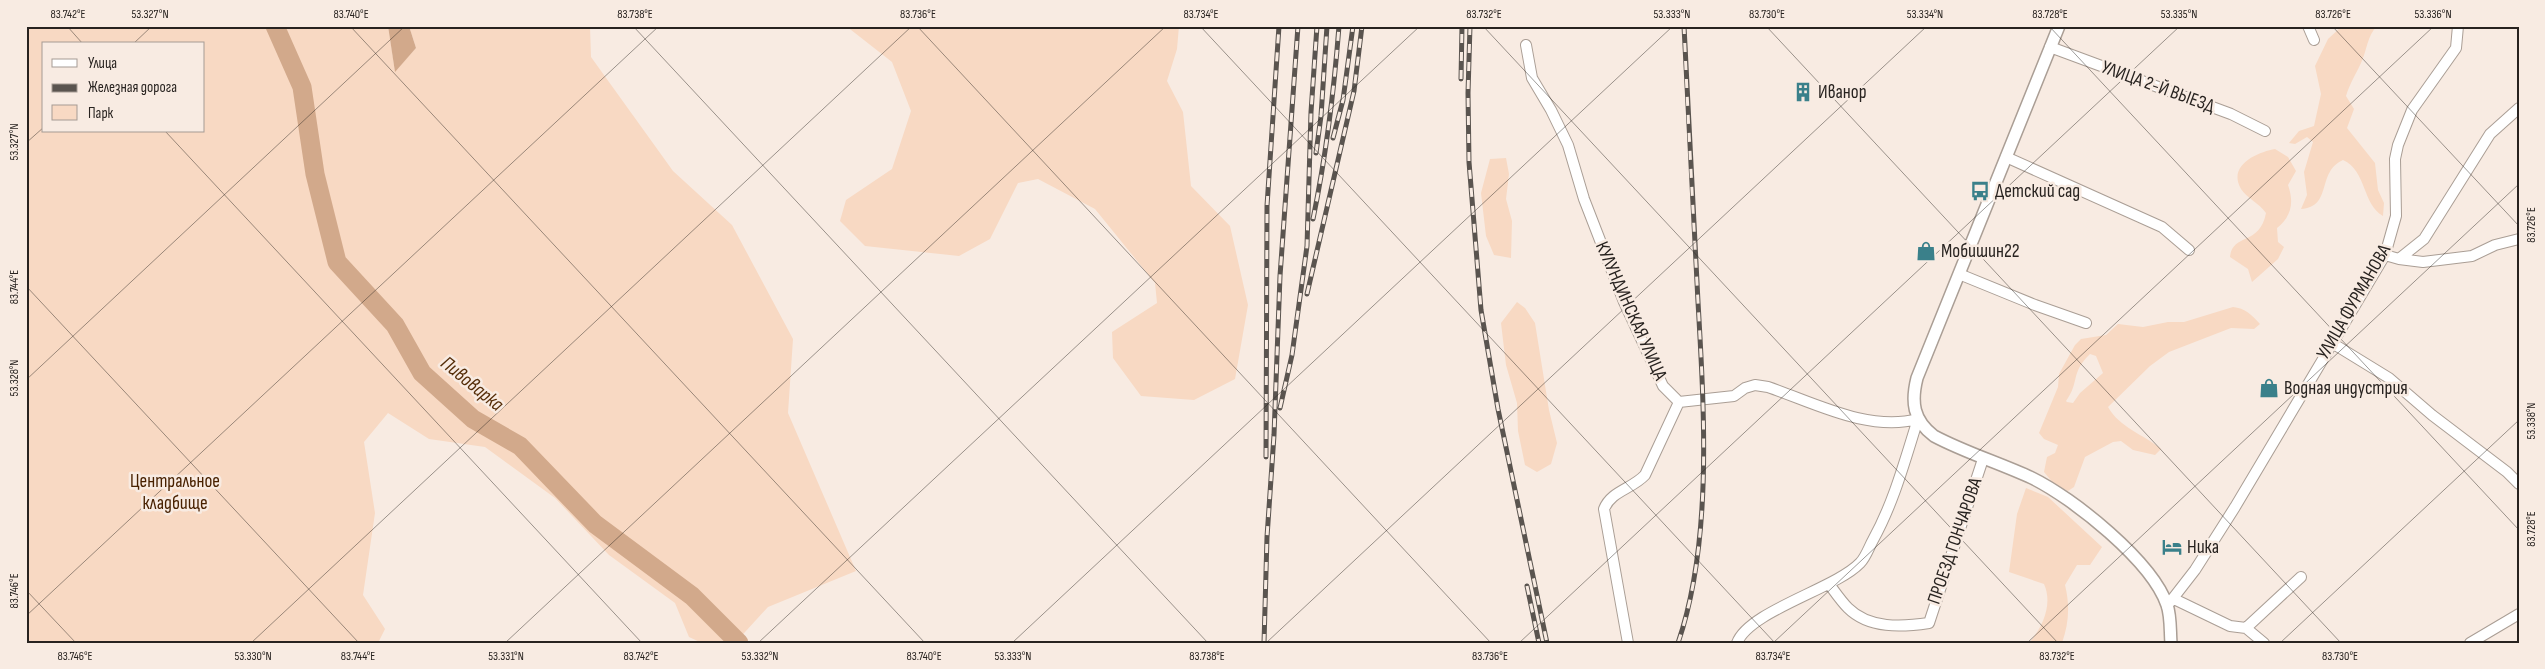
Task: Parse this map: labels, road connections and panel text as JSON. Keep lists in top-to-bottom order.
{
  "streets": {
    "street": [
      "УЛИЦА 2-Й ВЫЕЗД",
      "УЛИЦА ФУРМАНОВА",
      "КУЛУНДИНСКАЯ УЛИЦА",
      "ПРОЕЗД ГОНЧАРОВА"
    ]
  },
  "water": ["Пивоварка"],
  "parks": ["Центральное кладбище"],
  "places": {
    "building": ["Иванор"],
    "bus stop": ["Детский сад"],
    "shop": ["Мобишин22", "Водная индустрия"],
    "hotel": ["Ника"]
  },
  "legend": ["Улица", "Железная дорога", "Парк"],
  "coordinates": [
    "83.742°E",
    "53.327°N",
    "83.740°E",
    "83.738°E",
    "83.736°E",
    "83.734°E",
    "83.732°E",
    "53.333°N",
    "83.730°E",
    "53.334°N",
    "83.728°E",
    "53.335°N",
    "83.726°E",
    "53.336°N",
    "83.744°E",
    "53.328°N",
    "53.338°N",
    "83.746°E",
    "53.330°N",
    "53.331°N",
    "53.332°N"
  ]
}
